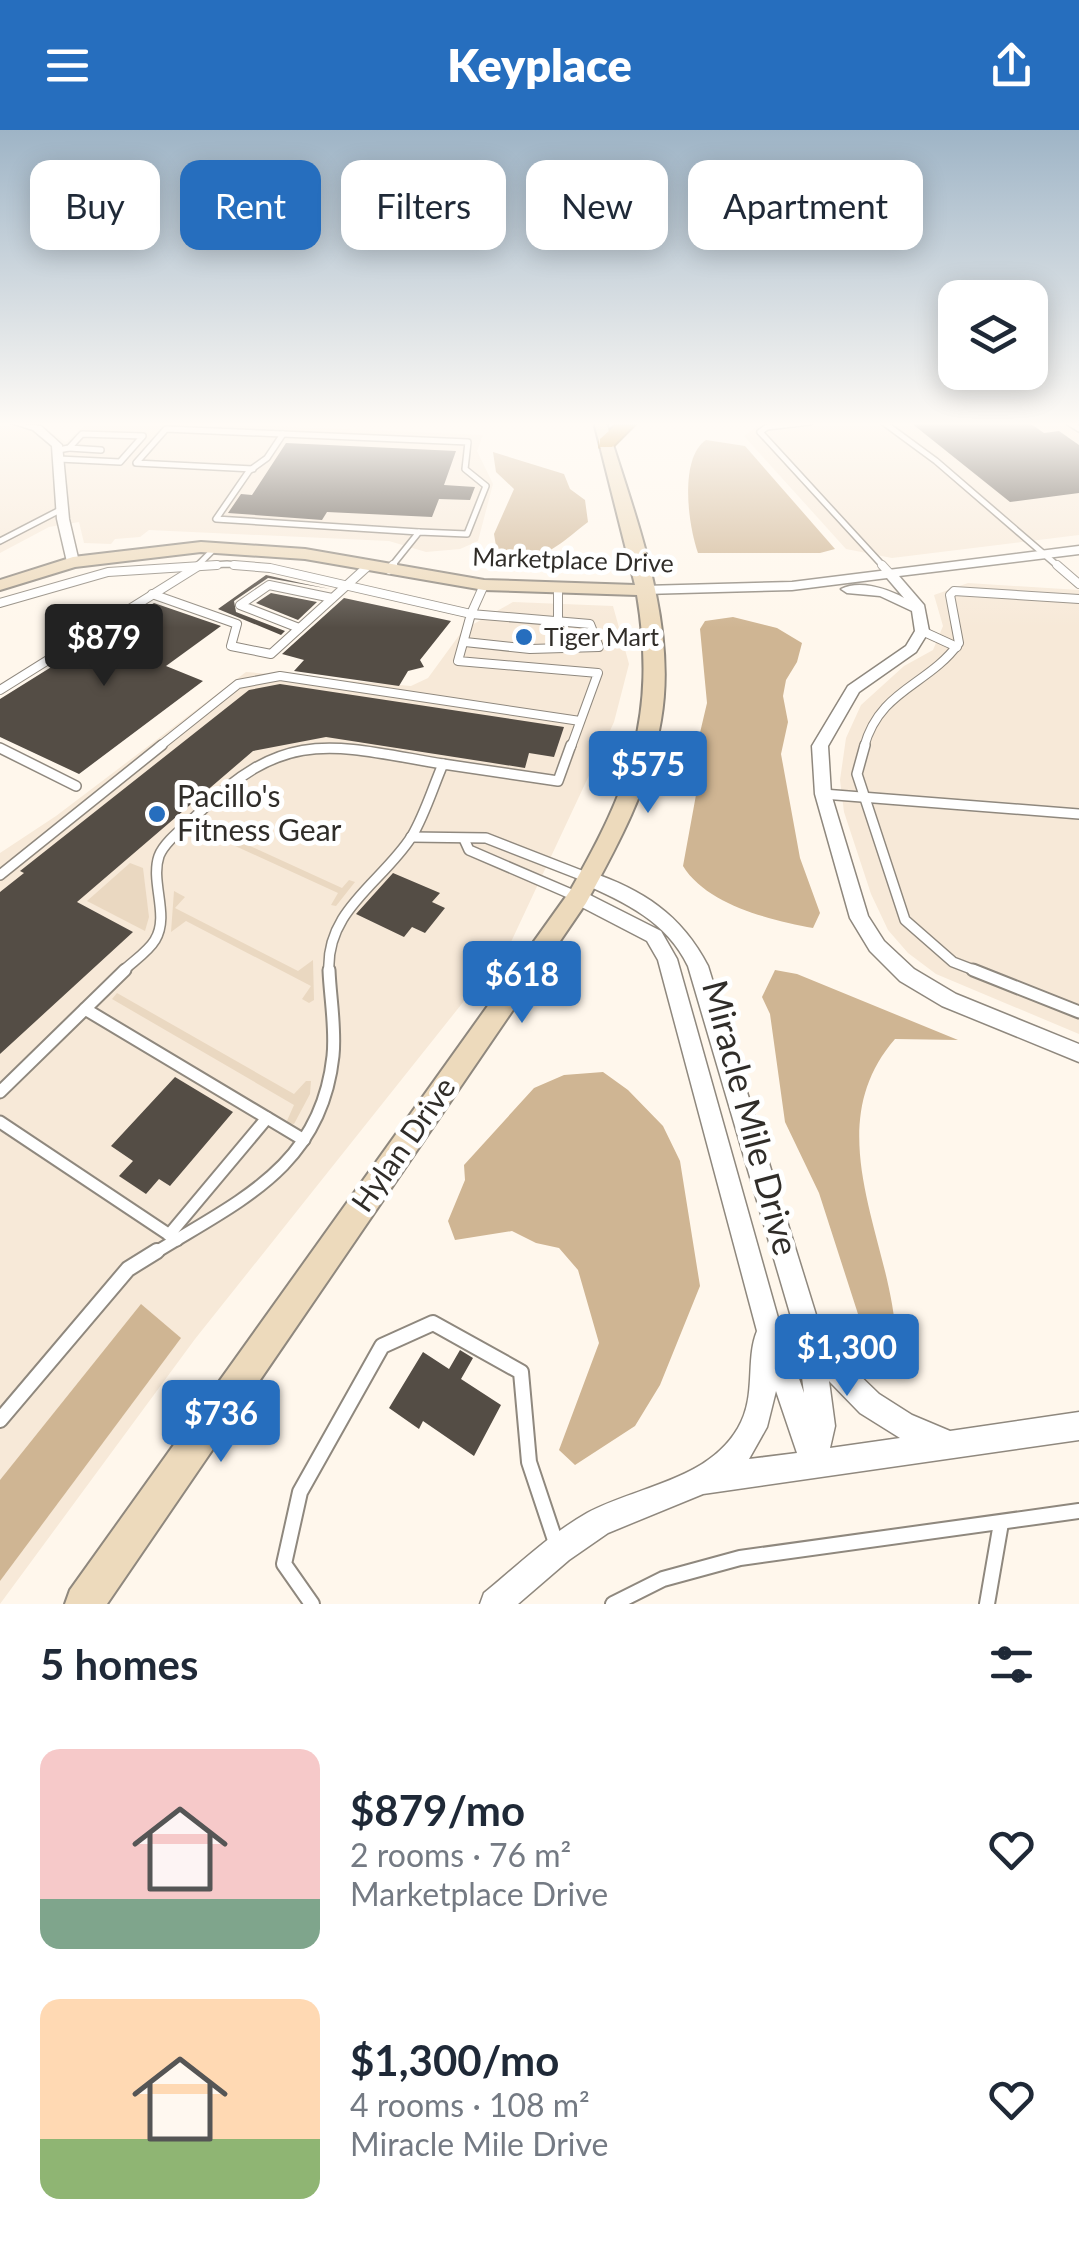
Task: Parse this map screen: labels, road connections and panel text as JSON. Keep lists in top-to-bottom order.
{
  "streets": {
    "main road": ["Marketplace Drive", "Hylan Drive"],
    "street": ["Miracle Mile Drive"]
  },
  "crossings": [
    ["Marketplace Drive", "Hylan Drive"],
    ["Miracle Mile Drive", "Hylan Drive"]
  ],
  "places": ["Tiger Mart", "Pacillo's Fitness Gear"],
  "page": {
    "header": "Keyplace",
    "chip": [
      "Buy",
      "Rent",
      "Filters",
      "New",
      "Apartment"
    ],
    "price": [
      "$879",
      "$575",
      "$618",
      "$1,300",
      "$736"
    ],
    "heading": "5 homes",
    "list": [
      {
        "name": "$879/mo",
        "note": "2 rooms · 76 m² · Marketplace Drive"
      },
      {
        "name": "$1,300/mo",
        "note": "4 rooms · 108 m² · Miracle Mile Drive"
      }
    ]
  }
}
